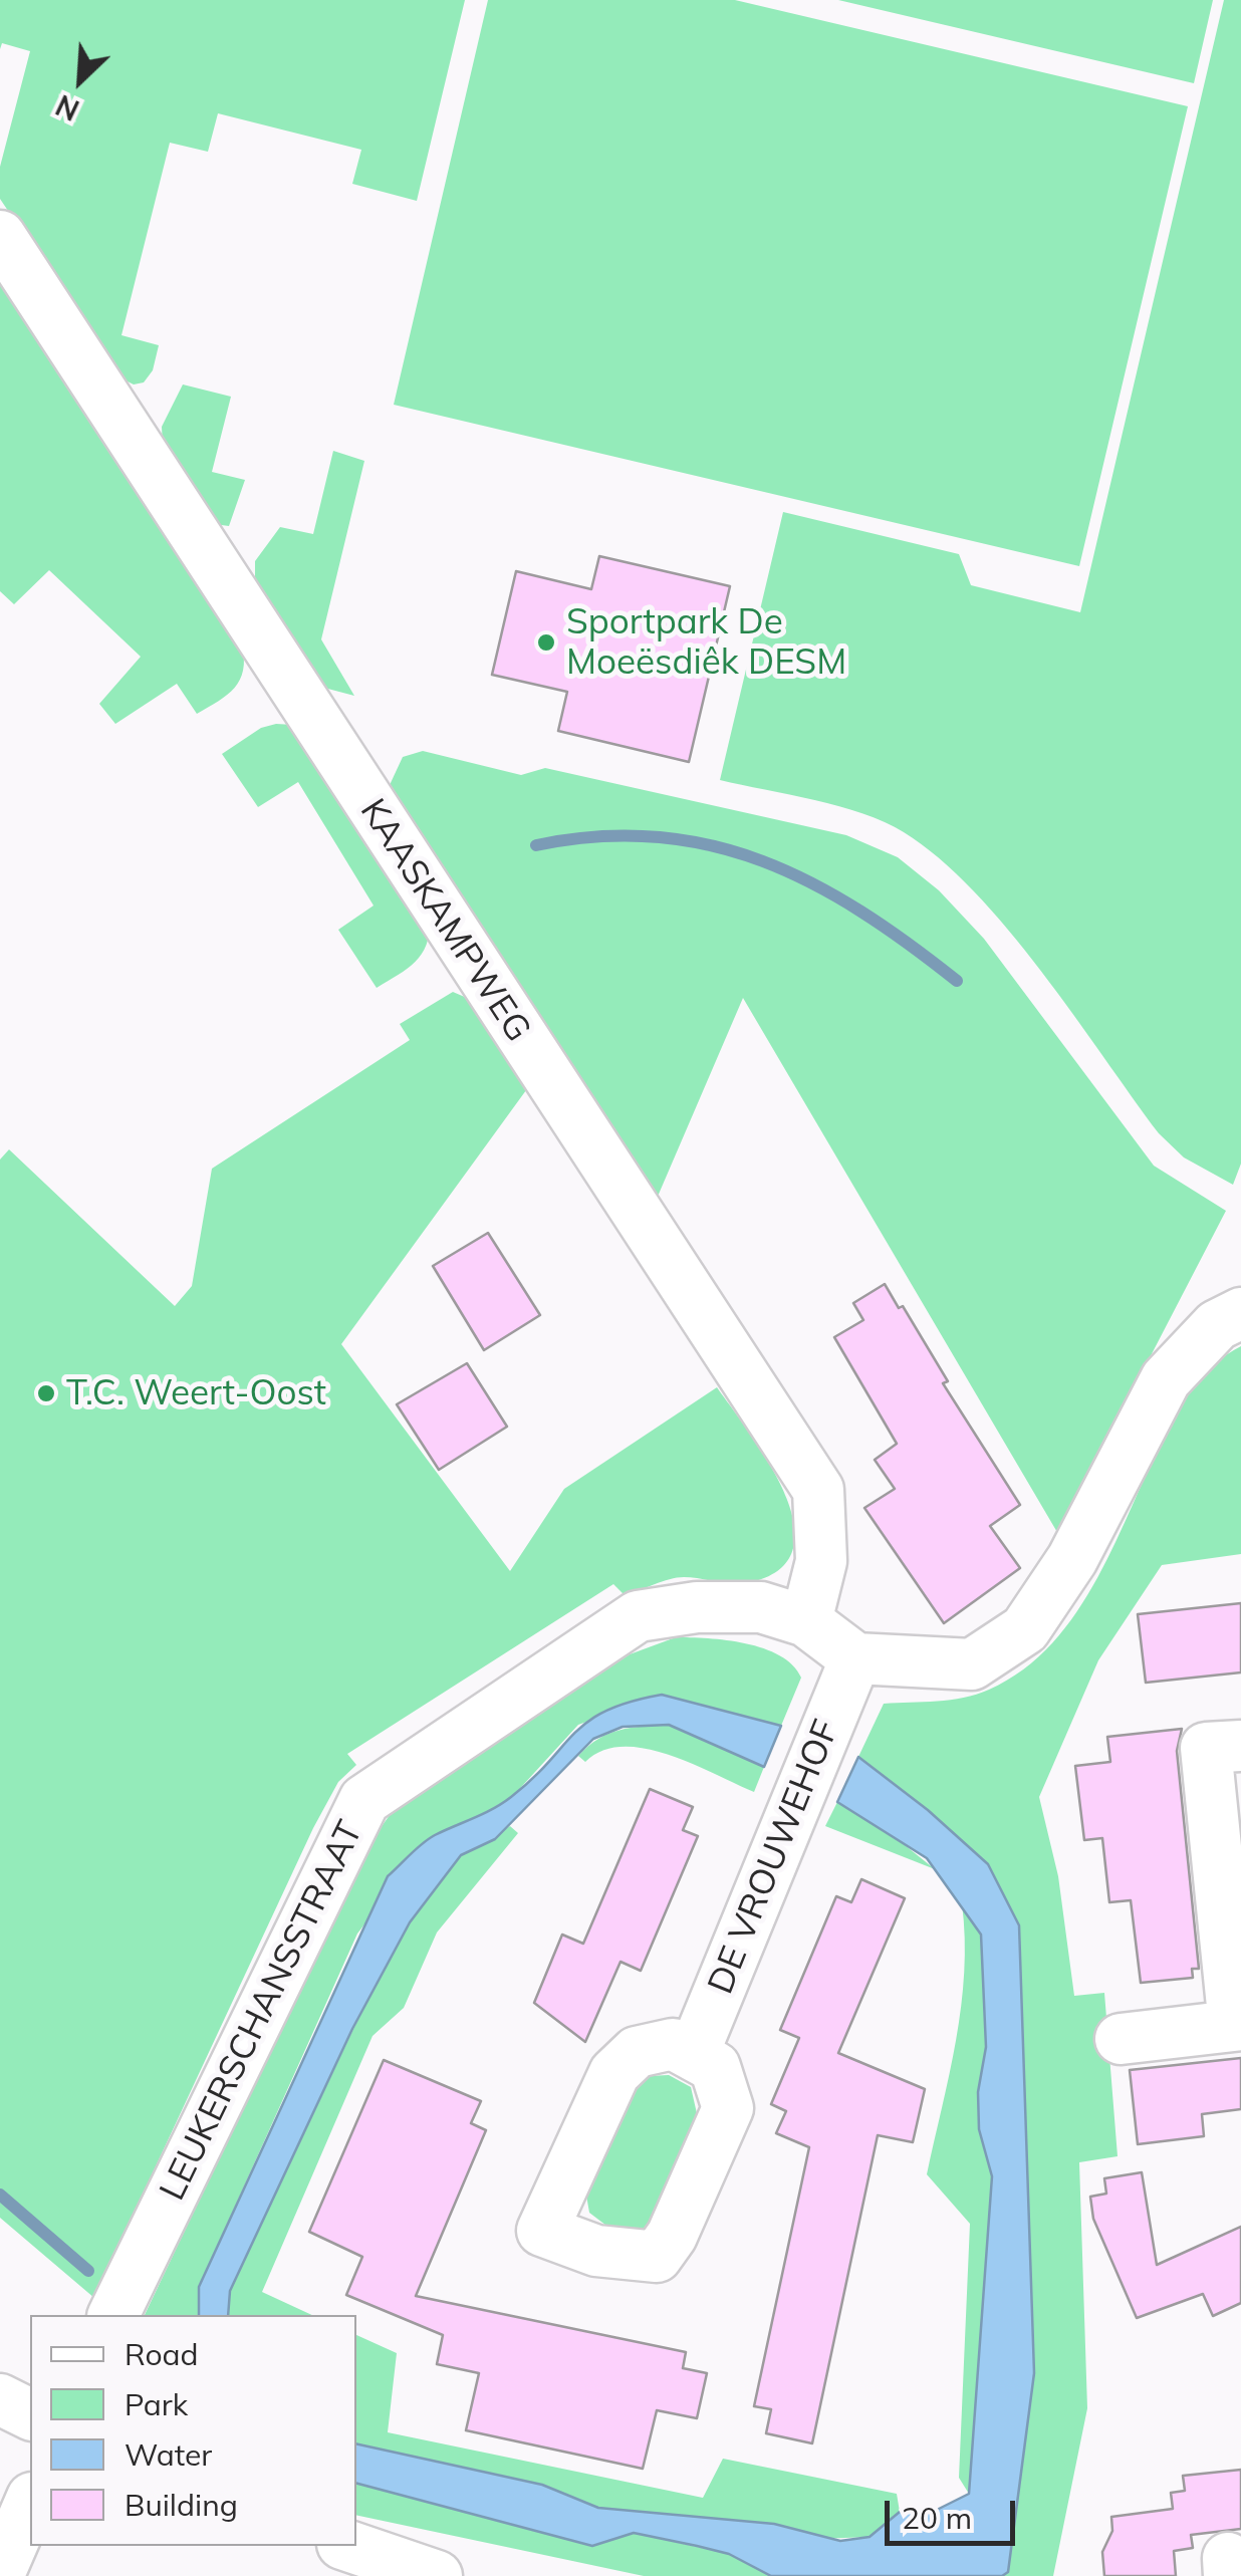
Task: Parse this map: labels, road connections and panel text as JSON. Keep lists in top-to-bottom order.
{
  "streets": {
    "street": ["KAASKAMPWEG", "DE VROUWEHOF", "LEUKERSCHANSSTRAAT"]
  },
  "crossings": [
    ["KAASKAMPWEG", "LEUKERSCHANSSTRAAT"],
    ["DE VROUWEHOF", "LEUKERSCHANSSTRAAT"]
  ],
  "places": ["Sportpark De Moeësdiêk DESM", "T.C. Weert-Oost"],
  "legend": [
    "Road",
    "Park",
    "Water",
    "Building"
  ],
  "scale_bar": "20 m",
  "north": "bottom left"
}
